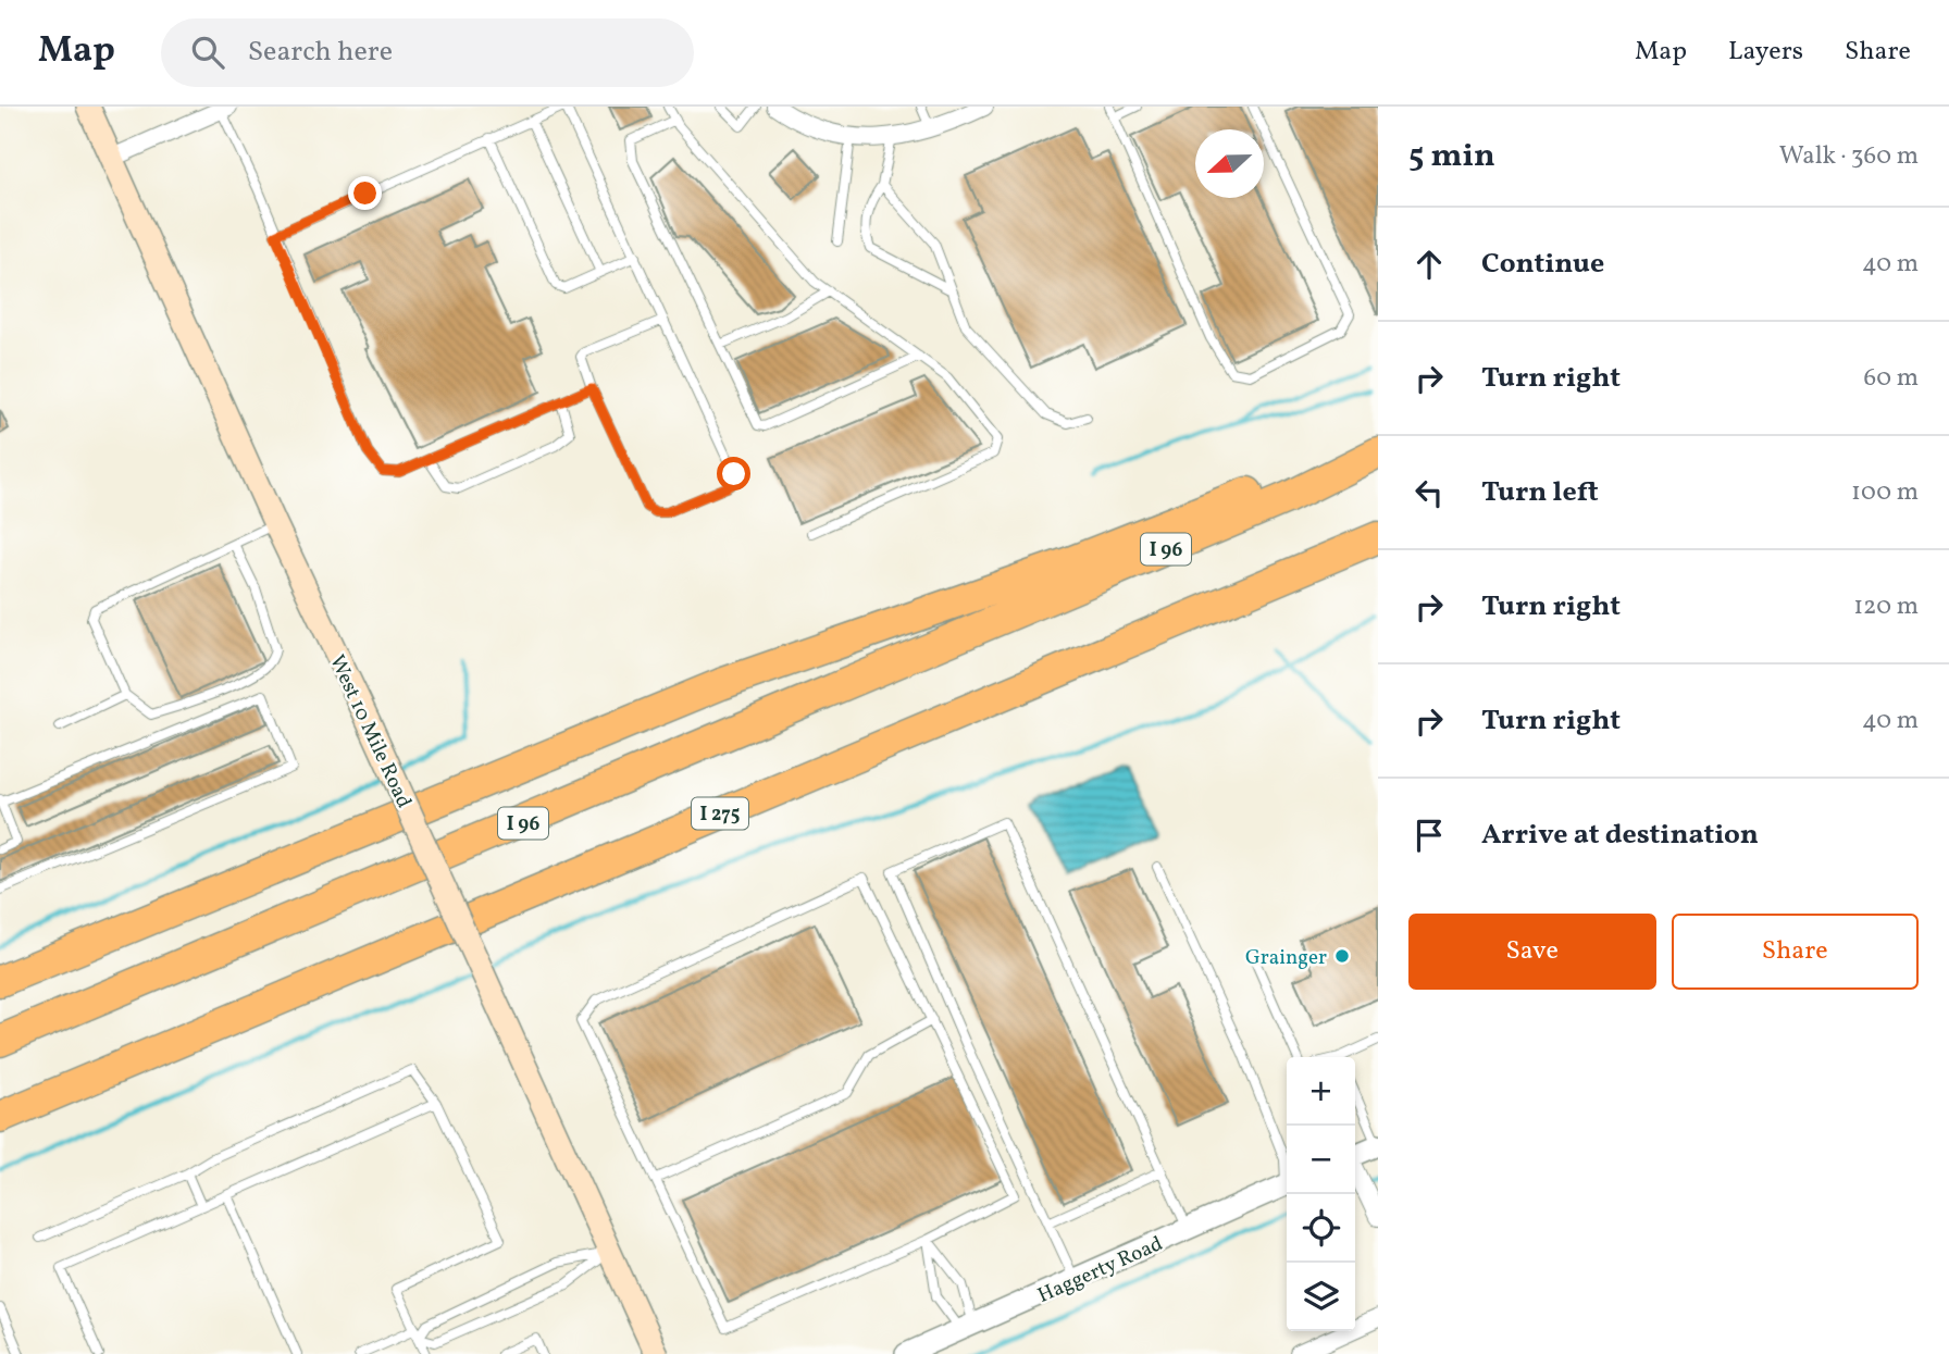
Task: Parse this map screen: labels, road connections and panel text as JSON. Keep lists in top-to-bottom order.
{
  "streets": {
    "highway": ["I 96", "I 275"],
    "main road": ["West 10 Mile Road"],
    "street": ["Haggerty Road"]
  },
  "places": ["Grainger"],
  "north": "left",
  "page": {
    "header": "Map",
    "search": "Search here",
    "nav": ["Map", "Layers", "Share"],
    "heading": ["5 min", "Walk · 360 m"],
    "list": [
      ["Continue", "40 m"],
      ["Turn right", "60 m"],
      ["Turn left", "100 m"],
      ["Turn right", "120 m"],
      ["Turn right", "40 m"],
      "Arrive at destination"
    ],
    "buttons": ["Save", "Share"],
    "map_buttons": ["+", "−"]
  }
}
